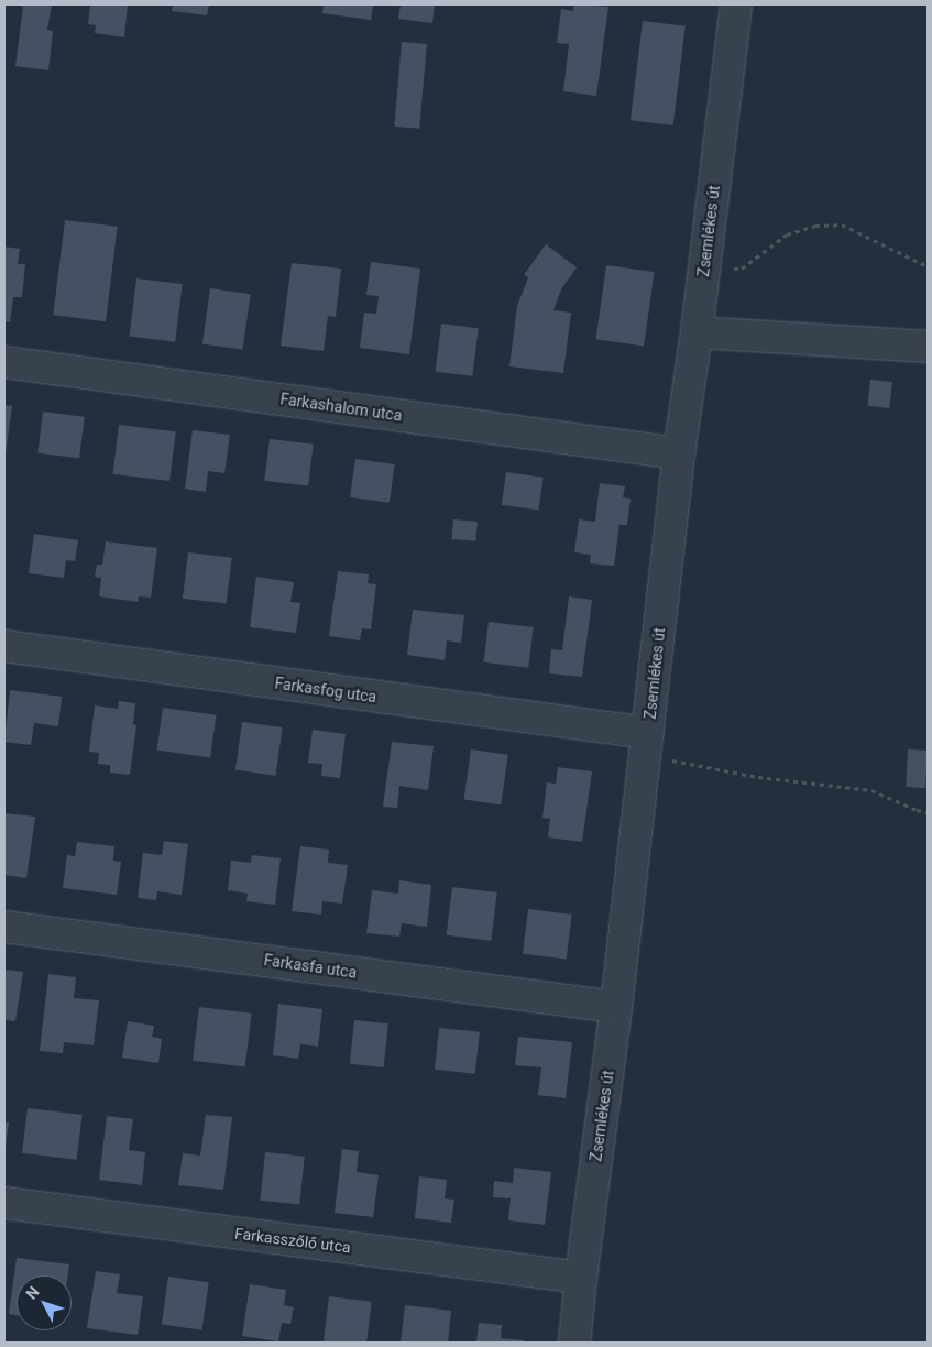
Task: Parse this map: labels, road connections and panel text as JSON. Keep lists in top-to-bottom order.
{
  "streets": {
    "street": [
      "Zsemlékes út",
      "Farkashalom utca",
      "Farkasfog utca",
      "Farkasfa utca",
      "Farkasszőlő utca"
    ]
  },
  "crossings": [
    ["Zsemlékes út", "Farkashalom utca"],
    ["Zsemlékes út", "Farkasfog utca"],
    ["Zsemlékes út", "Farkasfa utca"],
    ["Zsemlékes út", "Farkasszőlő utca"]
  ],
  "north": "top left"
}
